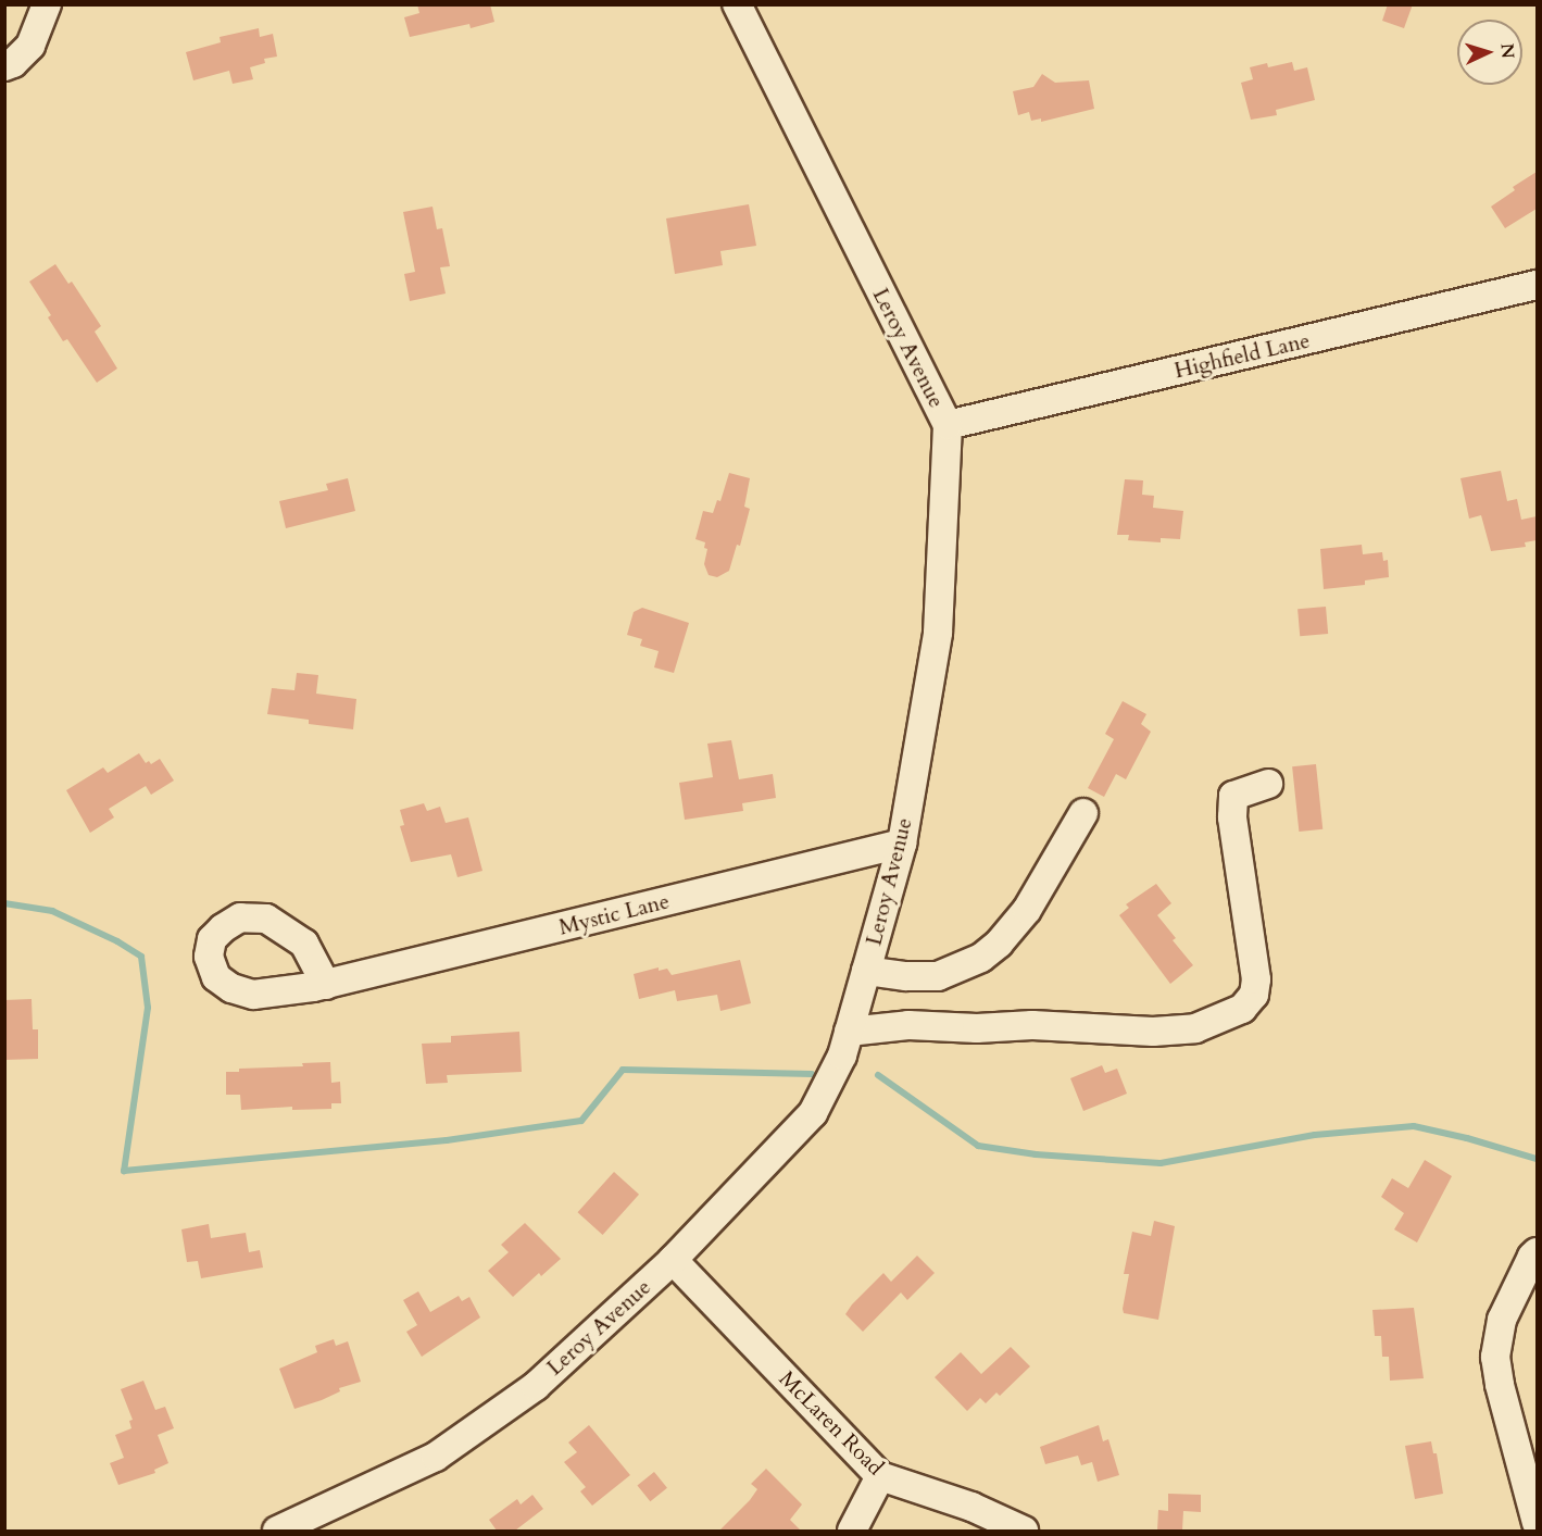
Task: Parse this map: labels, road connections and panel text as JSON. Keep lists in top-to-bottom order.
{
  "streets": {
    "street": [
      "Leroy Avenue",
      "Highfield Lane",
      "Mystic Lane",
      "McLaren Road"
    ]
  },
  "crossings": [
    ["Leroy Avenue", "Highfield Lane"],
    ["Leroy Avenue", "Mystic Lane"],
    ["Leroy Avenue", "McLaren Road"]
  ],
  "north": "right"
}
